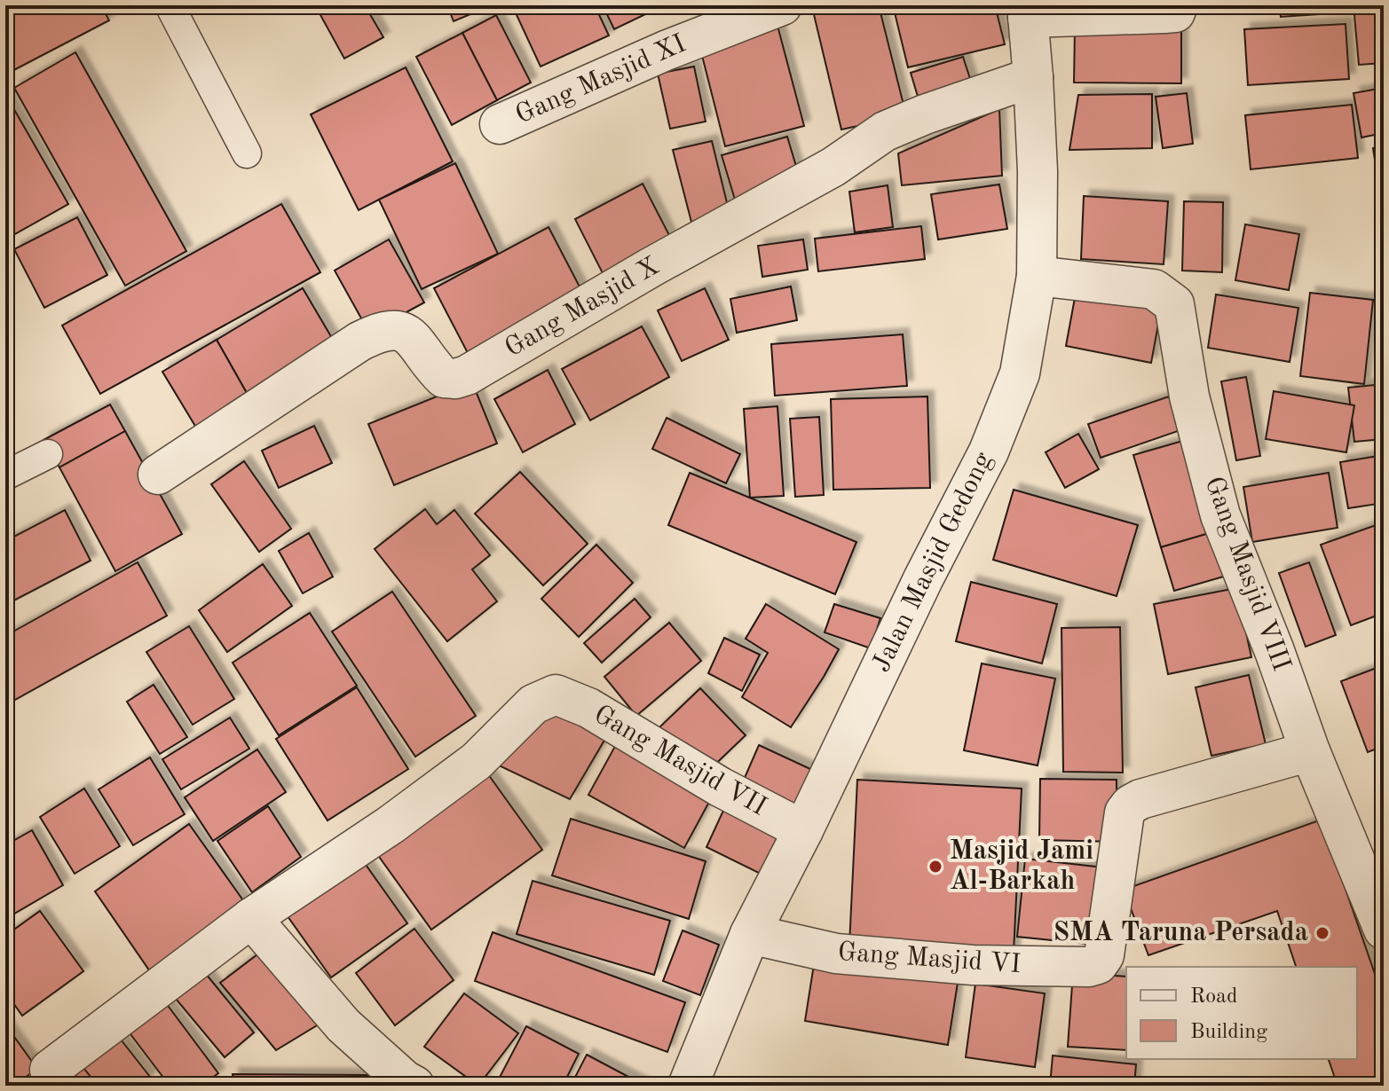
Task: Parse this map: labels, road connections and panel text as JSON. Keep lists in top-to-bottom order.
{
  "streets": {
    "street": [
      "Gang Masjid XI",
      "Gang Masjid X",
      "Jalan Masjid Gedong",
      "Gang Masjid VIII",
      "Gang Masjid VII",
      "Gang Masjid VI"
    ]
  },
  "crossings": [
    ["Gang Masjid X", "Jalan Masjid Gedong"],
    ["Jalan Masjid Gedong", "Gang Masjid VIII"],
    ["Jalan Masjid Gedong", "Gang Masjid VII"],
    ["Jalan Masjid Gedong", "Gang Masjid VI"],
    ["Gang Masjid VIII", "Gang Masjid VI"]
  ],
  "places": ["Masjid Jami Al-Barkah", "SMA Taruna Persada"],
  "legend": ["Road", "Building"]
}
